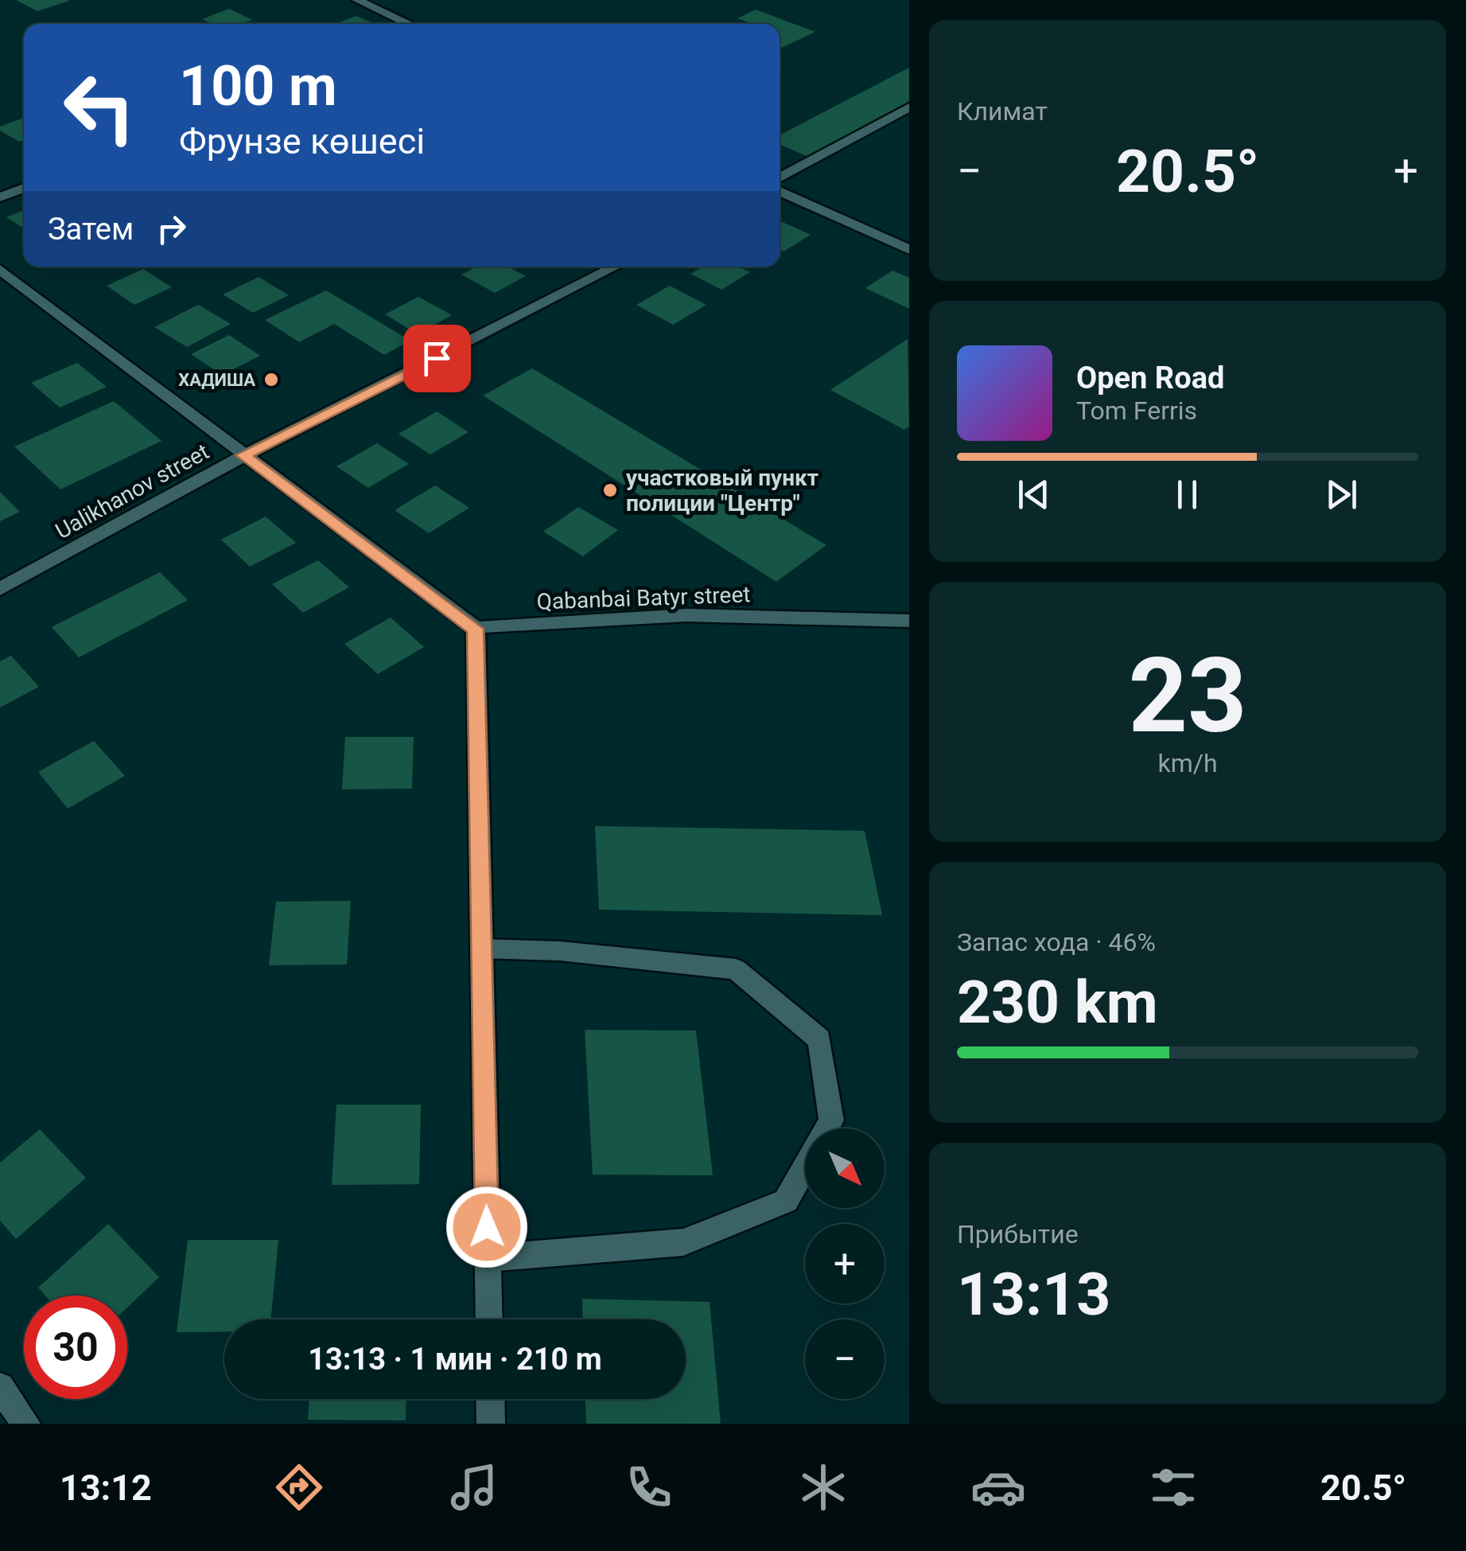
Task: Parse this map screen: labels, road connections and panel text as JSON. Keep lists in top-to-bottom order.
{
  "streets": {
    "street": ["Ualikhanov street", "Qabanbai Batyr street"]
  },
  "places": ["ХАДИША", "участковый пункт полиции \"Центр\""],
  "north": "bottom right",
  "page": {
    "tile": [
      "Климат",
      ["23", "km/h"],
      ["Запас хода · 46%", "230 km"],
      ["Прибытие", "13:13"]
    ],
    "turn": ["100 m", "Фрунзе көшесі"],
    "heat": ["−", "20.5°", "+"],
    "then": "Затем",
    "song": ["Open Road", "Tom Ferris"],
    "map_buttons": ["+", "−"],
    "limit": "30",
    "trip": "13:13 · 1 мин · 210 m",
    "tabs": ["13:12", "20.5°"]
  }
}
